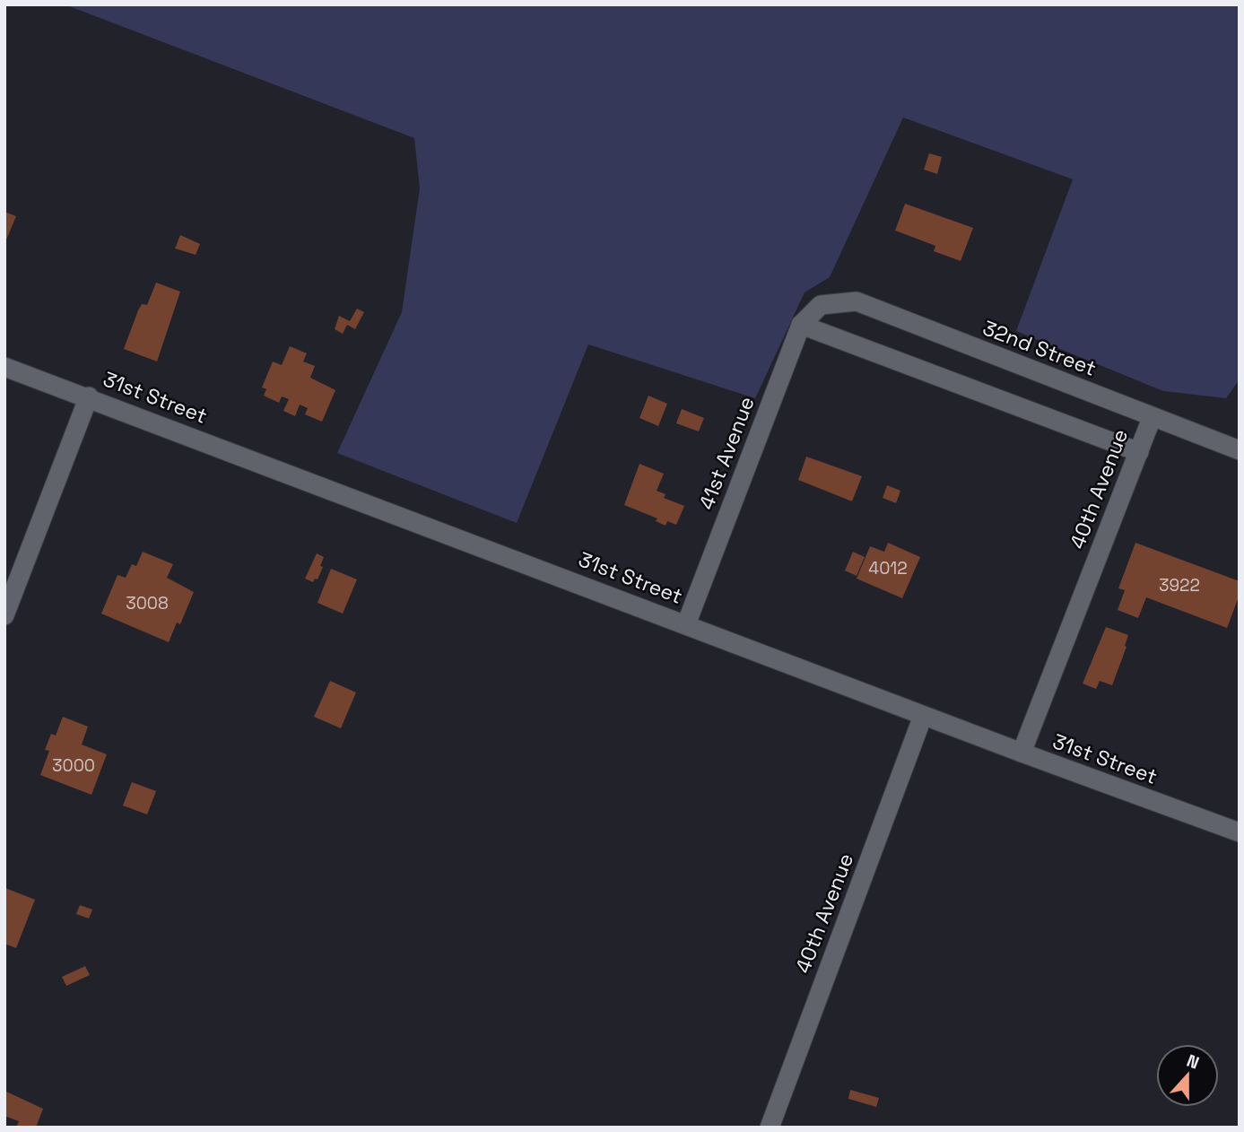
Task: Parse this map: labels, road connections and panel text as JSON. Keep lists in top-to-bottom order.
{
  "streets": {
    "street": [
      "32nd Street",
      "31st Street",
      "41st Avenue",
      "40th Avenue"
    ]
  },
  "crossings": [
    ["32nd Street", "41st Avenue"],
    ["32nd Street", "40th Avenue"],
    ["31st Street", "41st Avenue"],
    ["31st Street", "40th Avenue"]
  ],
  "house_numbers": [
    "4012",
    "3922",
    "3008",
    "3000"
  ],
  "north": "top"
}
